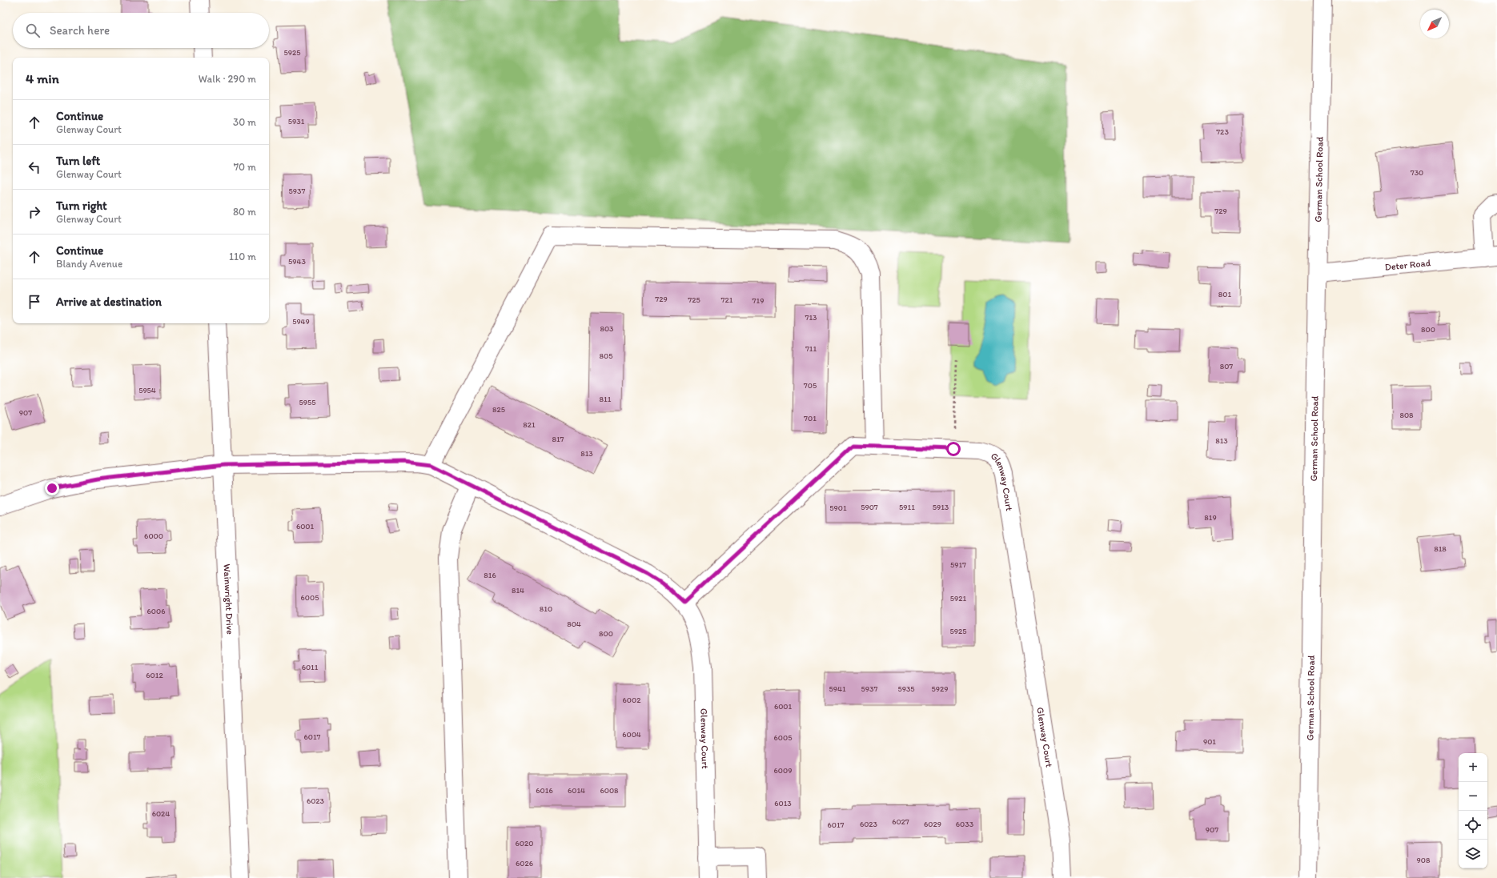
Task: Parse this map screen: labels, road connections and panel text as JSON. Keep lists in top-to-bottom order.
{
  "streets": {
    "street": [
      "German School Road",
      "Deter Road",
      "Glenway Court",
      "Wainwright Drive"
    ]
  },
  "crossings": [
    ["German School Road", "Deter Road"],
    ["Glenway Court", "Wainwright Drive"]
  ],
  "house_numbers": [
    "5925",
    "5931",
    "723",
    "730",
    "5937",
    "729",
    "5943",
    "801",
    "729",
    "725",
    "721",
    "719",
    "713",
    "5949",
    "803",
    "800",
    "711",
    "805",
    "807",
    "705",
    "5954",
    "811",
    "5955",
    "825",
    "907",
    "808",
    "701",
    "821",
    "817",
    "813",
    "813",
    "5907",
    "5911",
    "5913",
    "5901",
    "819",
    "6001",
    "6000",
    "818",
    "5917",
    "816",
    "814",
    "6005",
    "5921",
    "810",
    "6006",
    "804",
    "5925",
    "800",
    "6011",
    "6012",
    "5941",
    "5937",
    "5935",
    "5929",
    "6002",
    "6001",
    "6004",
    "6017",
    "6005",
    "901",
    "6009",
    "6016",
    "6014",
    "6008",
    "6023",
    "6013",
    "6024",
    "6027",
    "6023",
    "6029",
    "6033",
    "6017",
    "907",
    "6020",
    "908",
    "6026"
  ],
  "north": "bottom left",
  "page": {
    "search": "Search here",
    "heading": ["4 min", "Walk · 290 m"],
    "list": [
      ["Continue", "Glenway Court", "30 m"],
      ["Turn left", "Glenway Court", "70 m"],
      ["Turn right", "Glenway Court", "80 m"],
      ["Continue", "Blandy Avenue", "110 m"],
      "Arrive at destination"
    ],
    "map_buttons": ["+", "−"]
  }
}
